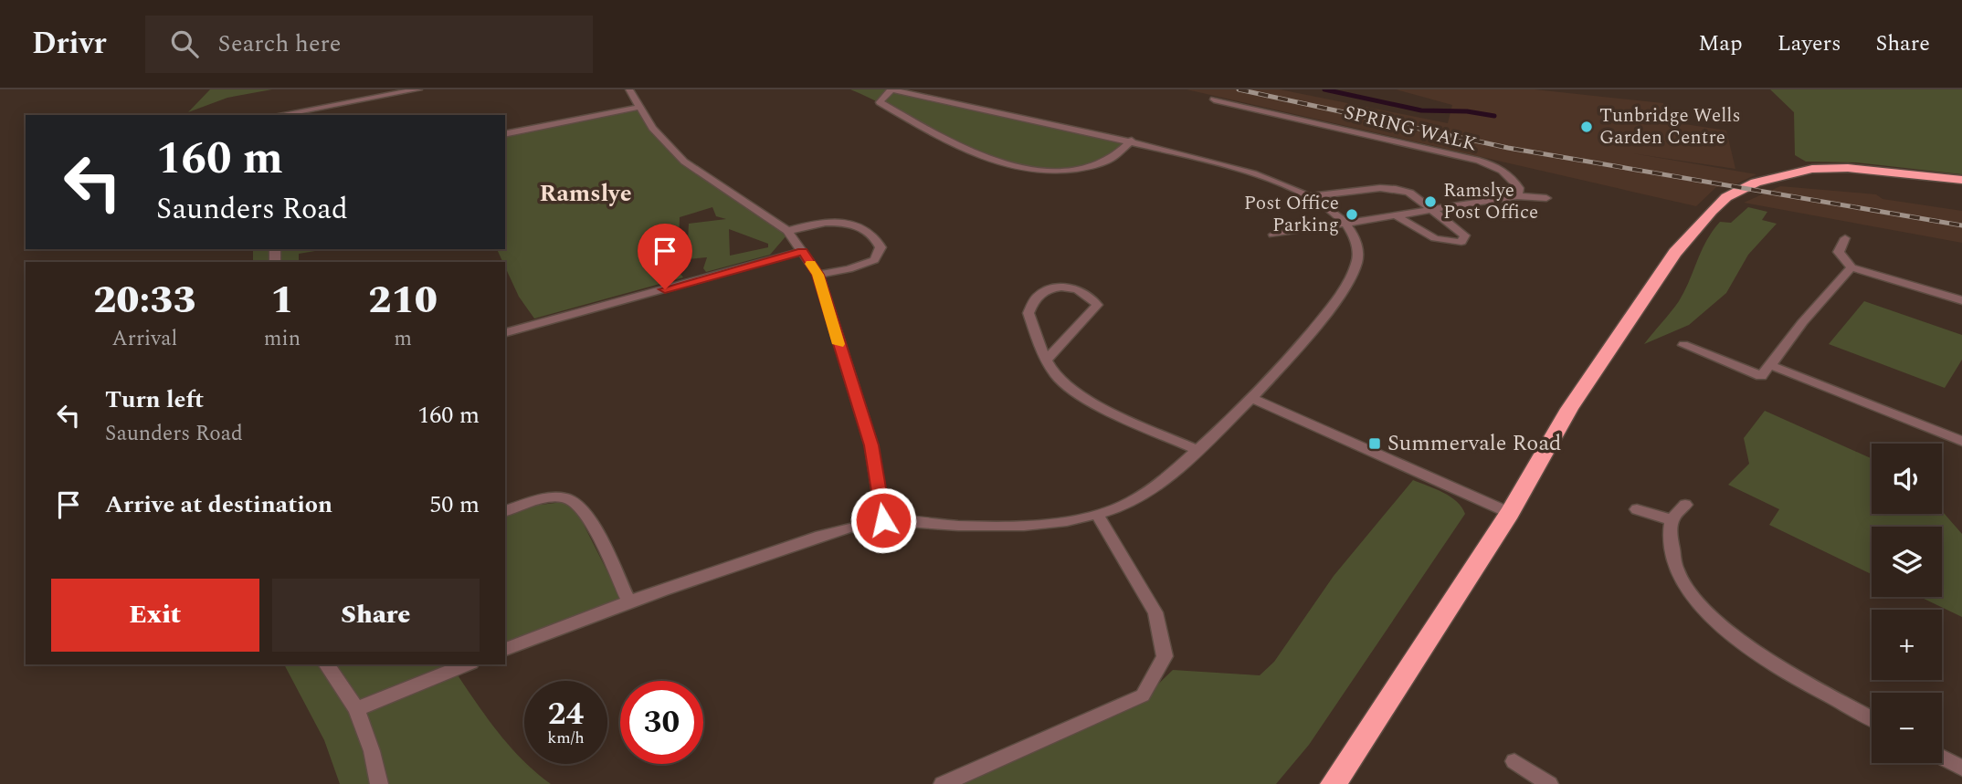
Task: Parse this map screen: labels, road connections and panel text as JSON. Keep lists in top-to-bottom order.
{
  "streets": {
    "street": ["SPRING WALK"]
  },
  "districts": ["Ramslye"],
  "places": {
    "other": ["Tunbridge Wells Garden Centre", "Ramslye Post Office", "Post Office Parking"],
    "transit": ["Summervale Road"]
  },
  "page": {
    "header": "Drivr",
    "search": "Search here",
    "nav": ["Map", "Layers", "Share"],
    "turn": ["160 m", "Saunders Road"],
    "eta": [
      "20:33",
      "Arrival",
      "1",
      "min",
      "210",
      "m"
    ],
    "list": [
      {
        "name": "Turn left",
        "note": "Saunders Road",
        "value": "160 m"
      },
      {
        "name": "Arrive at destination",
        "value": "50 m"
      }
    ],
    "map_buttons": ["+", "−"],
    "buttons": ["Exit", "Share"],
    "speed": "24 km/h",
    "limit": "30"
  }
}
